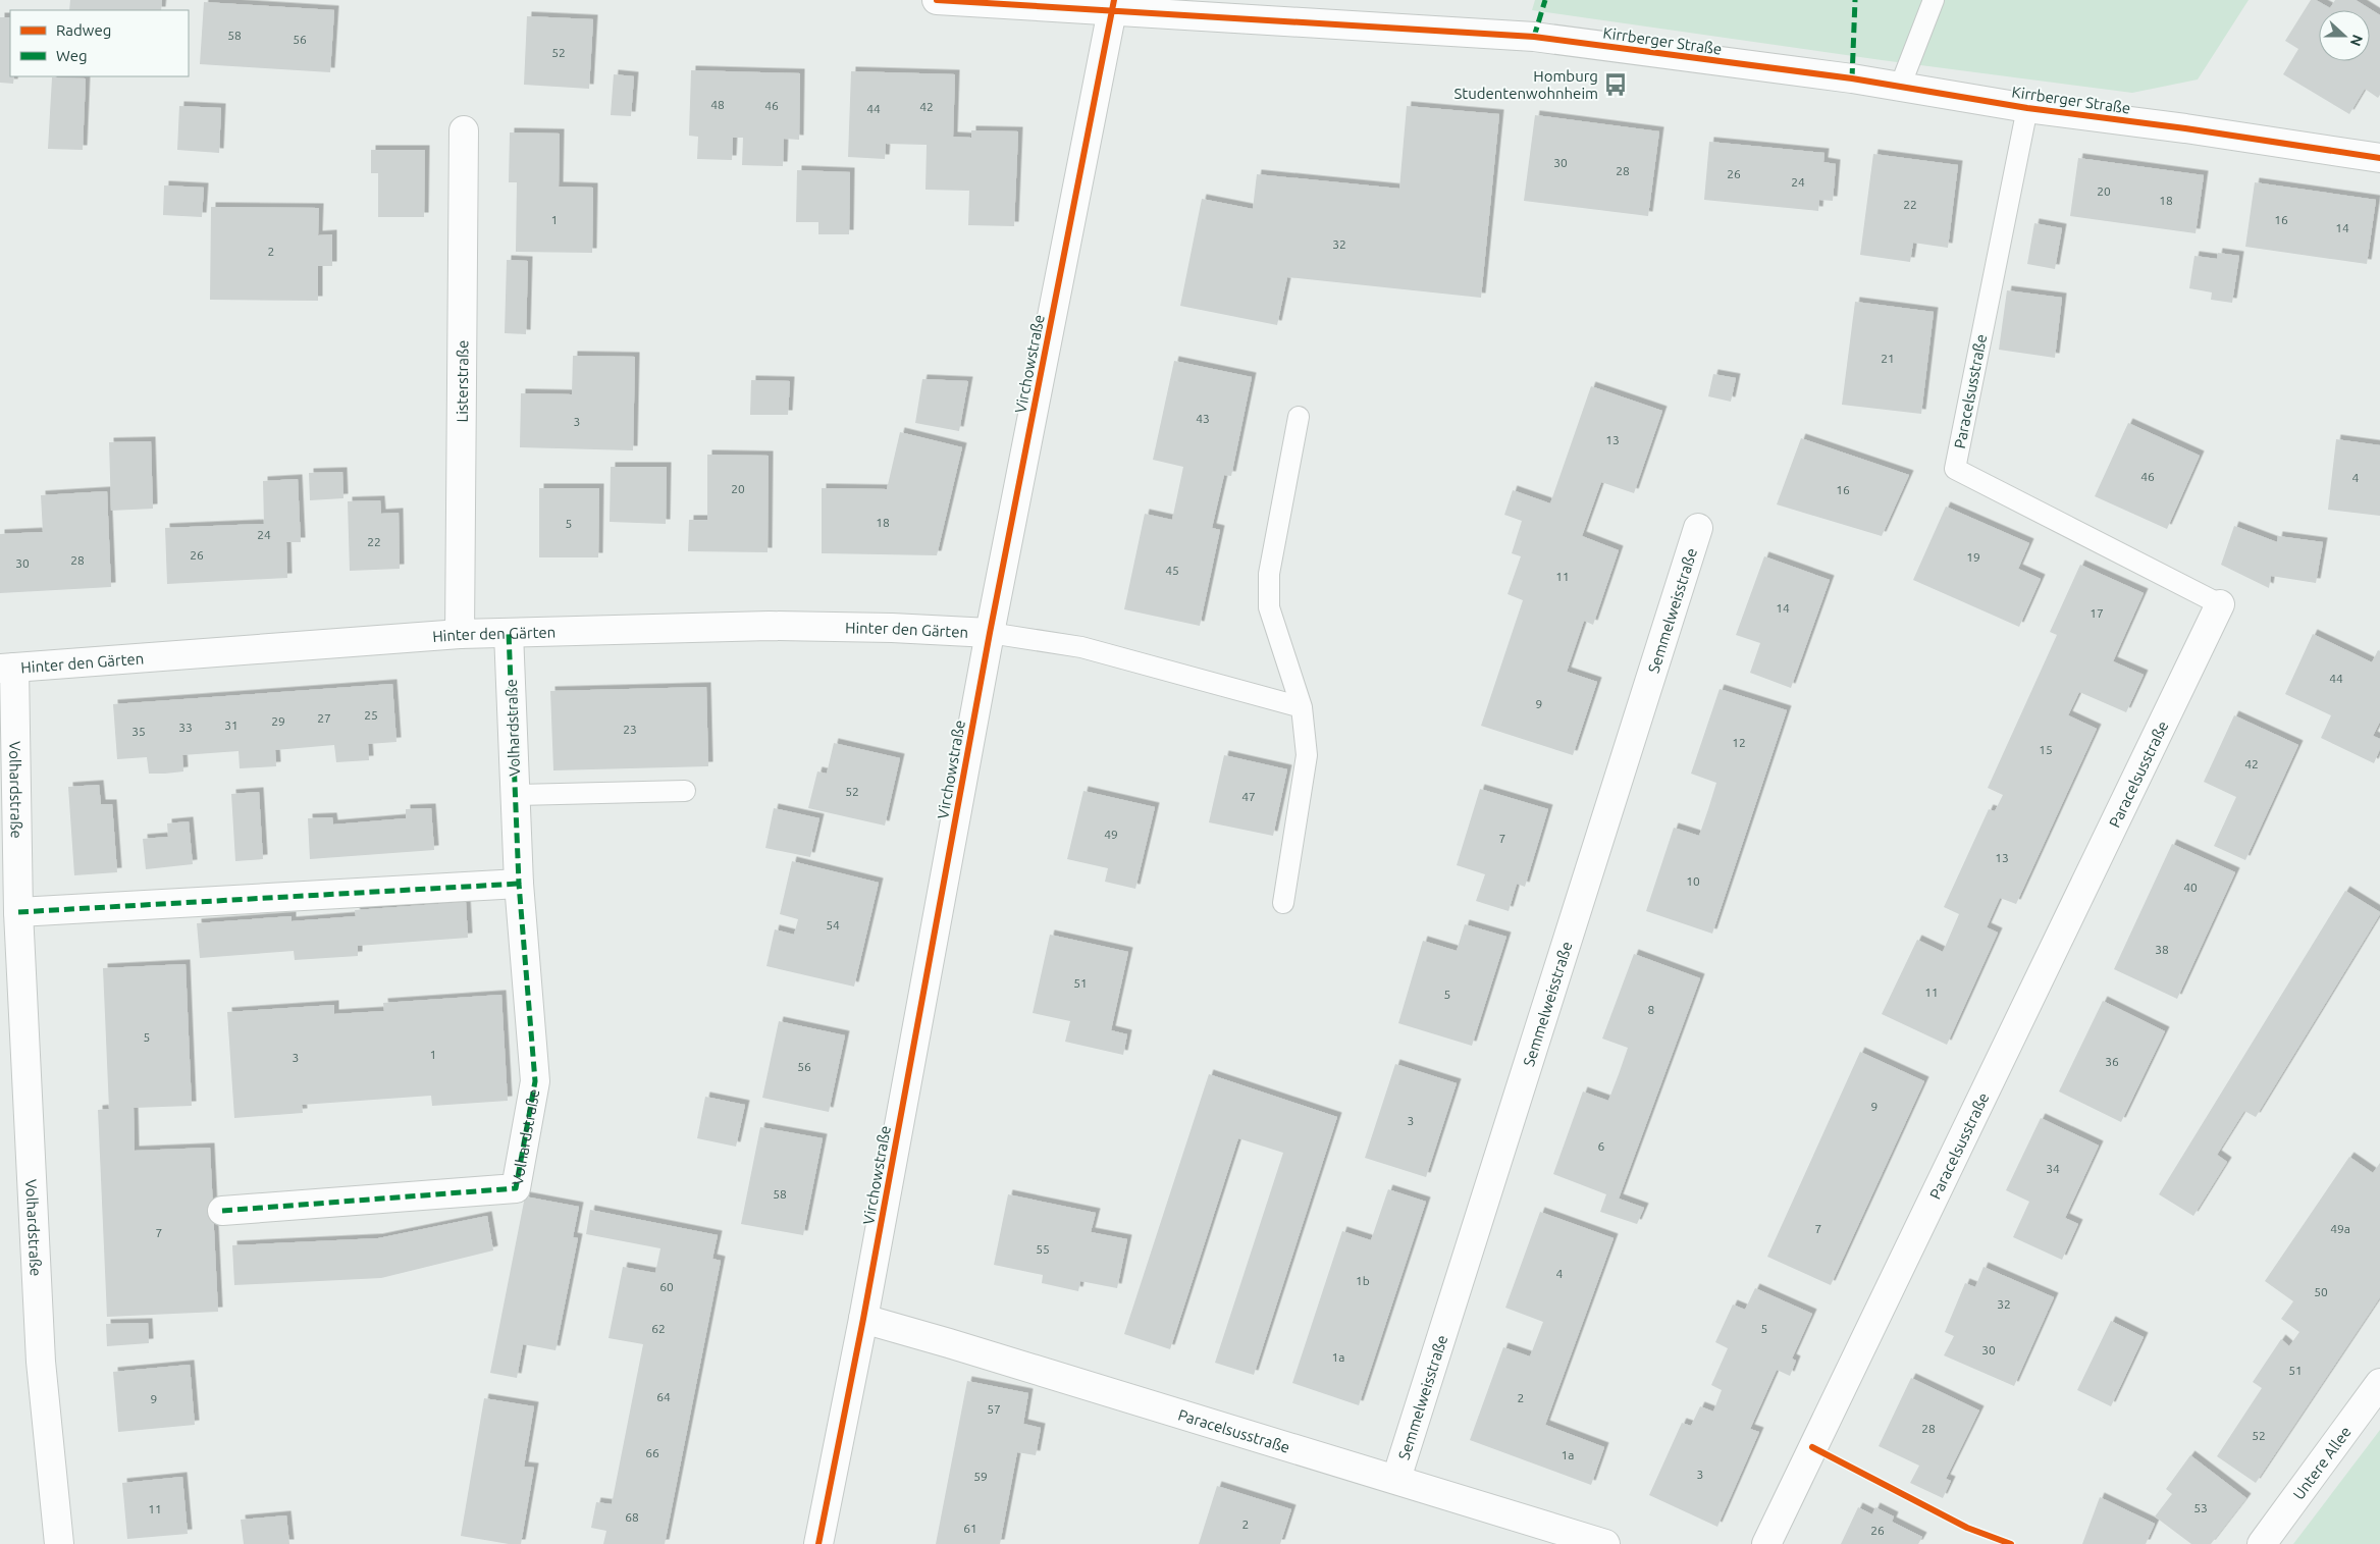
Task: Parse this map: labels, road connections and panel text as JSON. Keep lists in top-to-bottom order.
{
  "streets": {
    "street": [
      "Kirrberger Straße",
      "Virchowstraße",
      "Listerstraße",
      "Paracelsusstraße",
      "Semmelweisstraße",
      "Hinter den Gärten",
      "Volhardstraße",
      "Untere Allee"
    ]
  },
  "crossings": [
    ["Kirrberger Straße", "Virchowstraße"],
    ["Kirrberger Straße", "Paracelsusstraße"],
    ["Virchowstraße", "Paracelsusstraße"],
    ["Virchowstraße", "Hinter den Gärten"],
    ["Listerstraße", "Hinter den Gärten"],
    ["Paracelsusstraße", "Semmelweisstraße"],
    ["Hinter den Gärten", "Volhardstraße"]
  ],
  "places": {
    "bus stop": ["Homburg Studentenwohnheim"]
  },
  "house_numbers": [
    "58",
    "56",
    "52",
    "48",
    "46",
    "42",
    "44",
    "30",
    "28",
    "26",
    "24",
    "20",
    "18",
    "22",
    "1",
    "16",
    "14",
    "32",
    "2",
    "21",
    "43",
    "3",
    "13",
    "46",
    "4",
    "20",
    "16",
    "18",
    "5",
    "24",
    "22",
    "26",
    "19",
    "28",
    "30",
    "45",
    "11",
    "14",
    "17",
    "44",
    "9",
    "25",
    "27",
    "29",
    "31",
    "33",
    "23",
    "35",
    "12",
    "15",
    "42",
    "52",
    "47",
    "49",
    "7",
    "13",
    "10",
    "40",
    "54",
    "38",
    "51",
    "11",
    "5",
    "8",
    "5",
    "1",
    "3",
    "36",
    "56",
    "9",
    "3",
    "6",
    "34",
    "58",
    "7",
    "49a",
    "7",
    "55",
    "4",
    "1b",
    "60",
    "50",
    "32",
    "62",
    "5",
    "30",
    "1a",
    "51",
    "64",
    "2",
    "9",
    "57",
    "28",
    "52",
    "66",
    "1a",
    "3",
    "59",
    "53",
    "11",
    "68",
    "2",
    "61",
    "26"
  ],
  "legend": ["Radweg", "Weg"],
  "north": "right"
}
